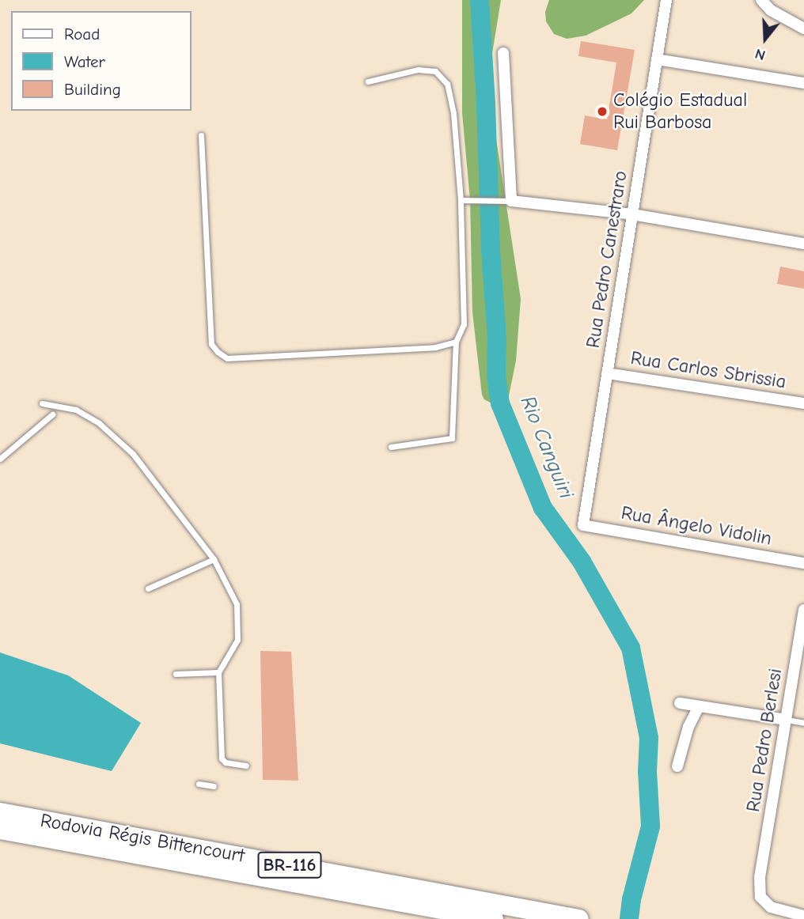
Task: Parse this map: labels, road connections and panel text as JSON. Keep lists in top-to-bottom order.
{
  "streets": {
    "highway": ["Rodovia Régis Bittencourt", "BR-116"],
    "street": [
      "Rua Pedro Canestraro",
      "Rua Carlos Sbrissia",
      "Rua Ângelo Vidolin",
      "Rua Pedro Berlesi"
    ]
  },
  "crossings": [
    ["Rua Pedro Canestraro", "Rua Carlos Sbrissia"],
    ["Rua Pedro Canestraro", "Rua Ângelo Vidolin"]
  ],
  "water": ["Rio Canguiri"],
  "places": ["Colégio Estadual Rui Barbosa"],
  "legend": ["Road", "Water", "Building"],
  "north": "bottom"
}
